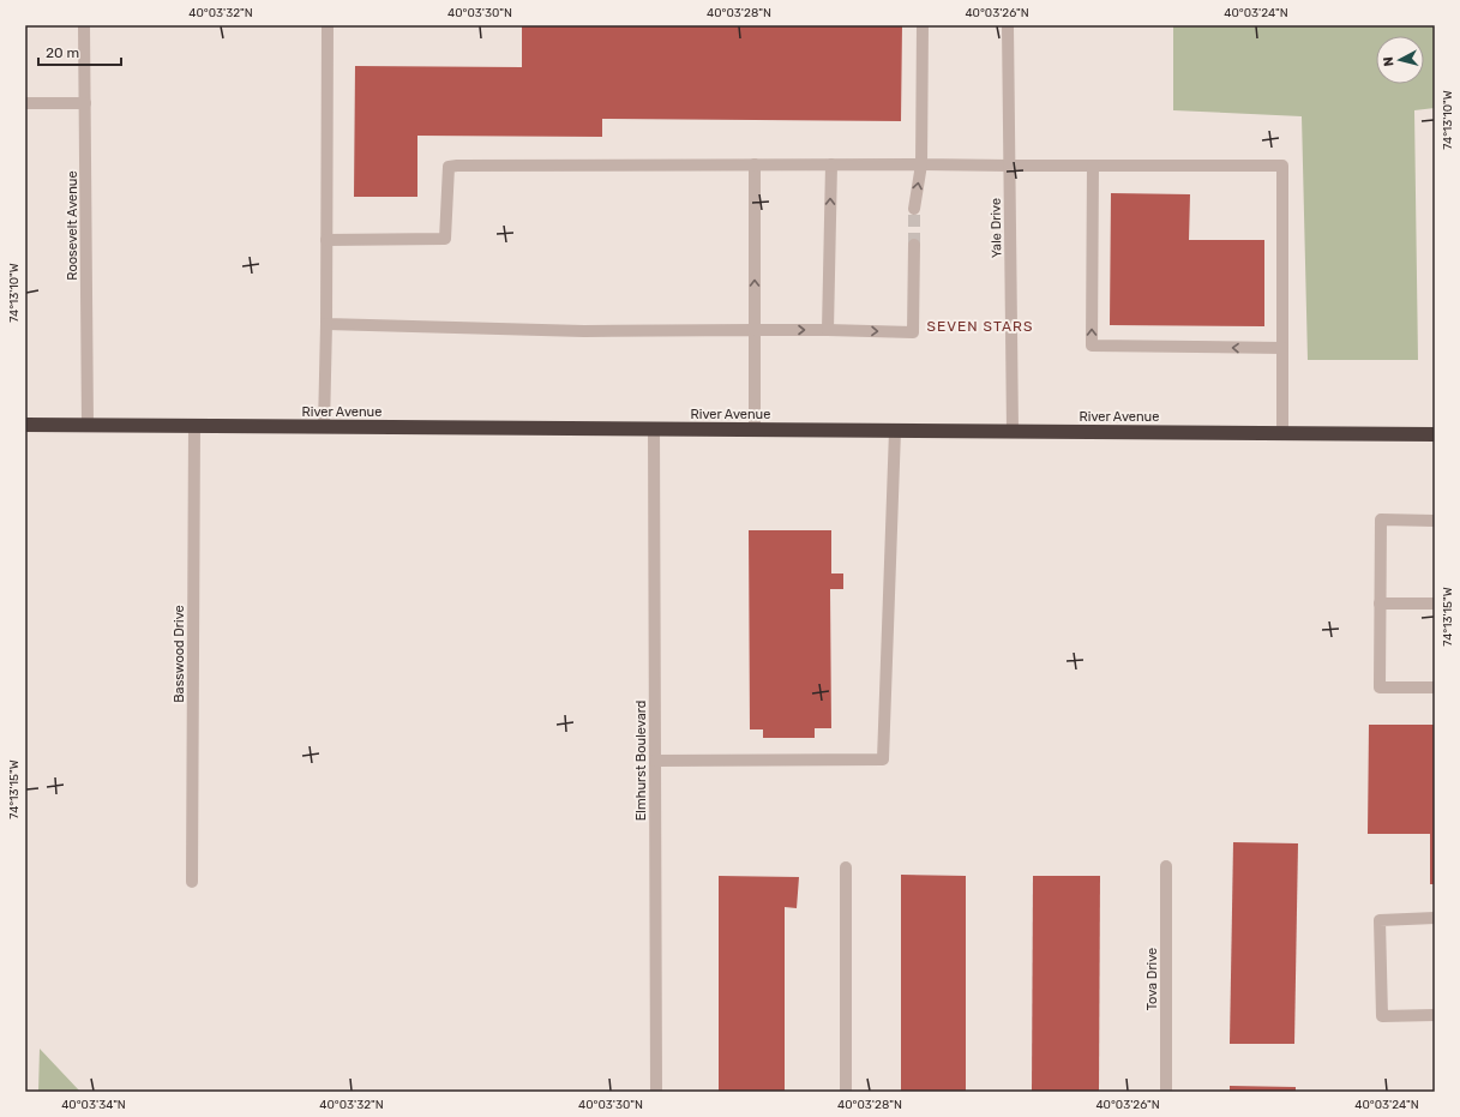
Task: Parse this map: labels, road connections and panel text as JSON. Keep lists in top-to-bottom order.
{
  "streets": {
    "highway": ["River Avenue"],
    "street": [
      "Roosevelt Avenue",
      "Yale Drive",
      "Basswood Drive",
      "Elmhurst Boulevard",
      "Tova Drive"
    ]
  },
  "crossings": [
    ["Roosevelt Avenue", "River Avenue"],
    ["Yale Drive", "River Avenue"],
    ["River Avenue", "Basswood Drive"],
    ["River Avenue", "Elmhurst Boulevard"]
  ],
  "districts": ["SEVEN STARS"],
  "scale_bar": "20 m",
  "north": "left",
  "coordinates": [
    "40°03'32\"N",
    "40°03'30\"N",
    "40°03'28\"N",
    "40°03'26\"N",
    "40°03'24\"N",
    "74°13'10\"W",
    "74°13'15\"W",
    "40°03'34\"N"
  ]
}
